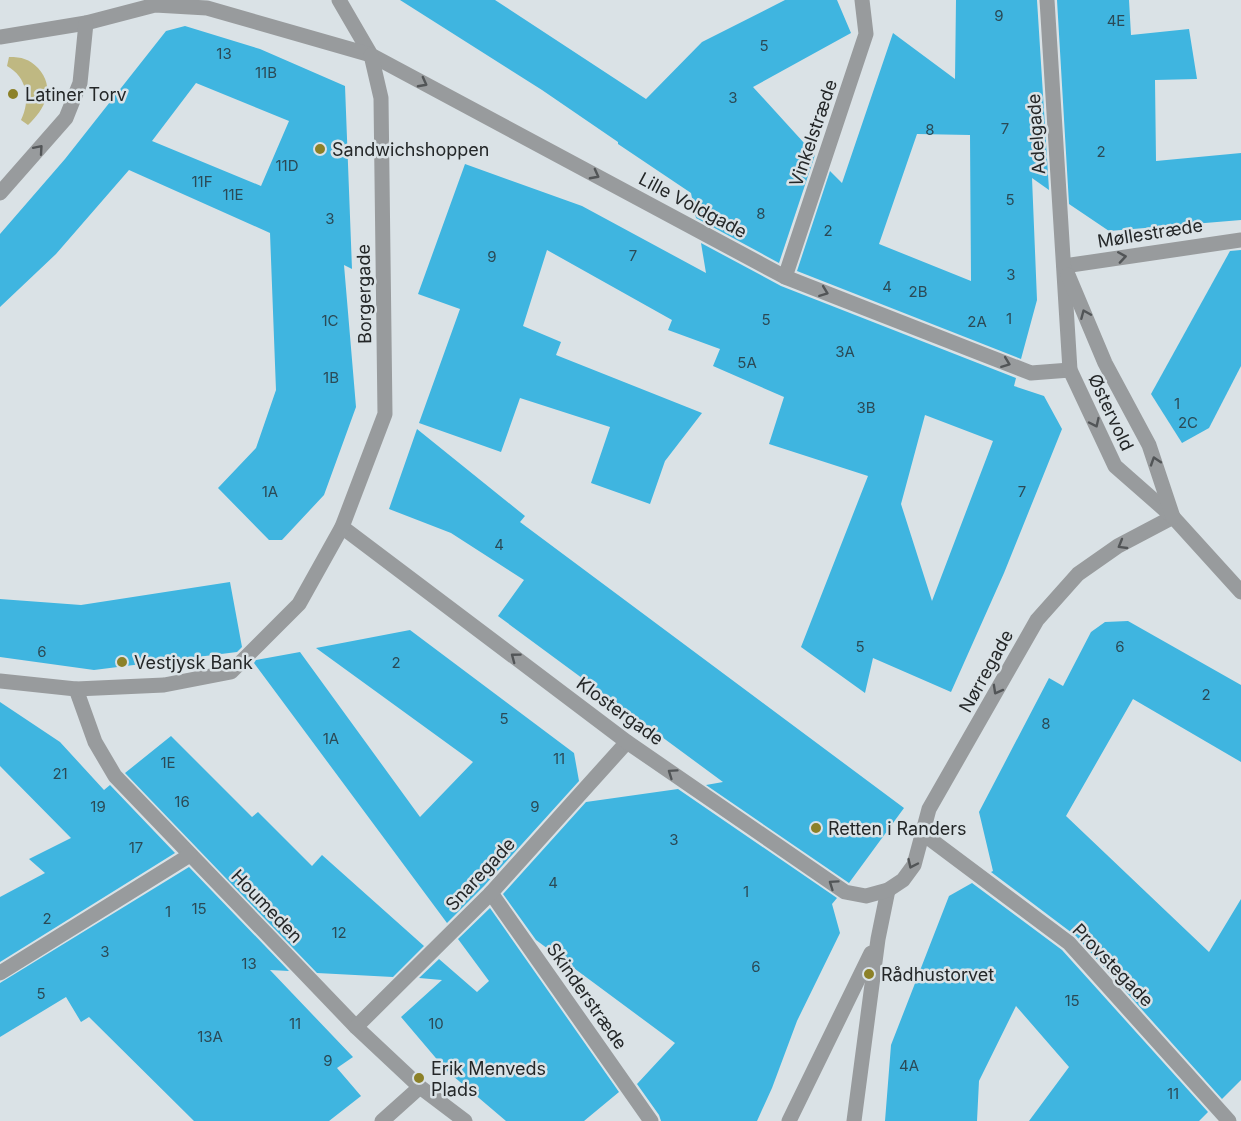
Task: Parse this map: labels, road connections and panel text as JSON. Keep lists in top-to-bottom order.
{
  "streets": {
    "street": [
      "Vinkelstræde",
      "Adelgade",
      "Lille Voldgade",
      "Møllestræde",
      "Borgergade",
      "Østervold",
      "Nørregade",
      "Klostergade",
      "Snaregade",
      "Houmeden",
      "Provstegade",
      "Skinderstræde"
    ]
  },
  "crossings": [
    ["Vinkelstræde", "Lille Voldgade"],
    ["Adelgade", "Lille Voldgade"],
    ["Adelgade", "Møllestræde"],
    ["Adelgade", "Østervold"],
    ["Lille Voldgade", "Borgergade"],
    ["Lille Voldgade", "Østervold"],
    ["Borgergade", "Klostergade"],
    ["Borgergade", "Houmeden"],
    ["Østervold", "Nørregade"],
    ["Nørregade", "Klostergade"],
    ["Nørregade", "Provstegade"],
    ["Klostergade", "Snaregade"],
    ["Snaregade", "Houmeden"],
    ["Snaregade", "Skinderstræde"]
  ],
  "one_way": [
    "Lille Voldgade",
    "Møllestræde",
    "Nørregade",
    "Klostergade"
  ],
  "places": [
    "Latiner Torv",
    "Sandwichshoppen",
    "Vestjysk Bank",
    "Retten i Randers",
    "Rådhustorvet",
    "Erik Menveds Plads"
  ],
  "house_numbers": [
    "9",
    "4E",
    "5",
    "13",
    "11B",
    "3",
    "7",
    "8",
    "2",
    "11D",
    "11F",
    "11E",
    "5",
    "8",
    "3",
    "2",
    "7",
    "9",
    "3",
    "4",
    "2B",
    "1",
    "5",
    "1C",
    "2A",
    "3A",
    "5A",
    "1B",
    "1",
    "3B",
    "2C",
    "1A",
    "7",
    "4",
    "5",
    "6",
    "6",
    "2",
    "2",
    "5",
    "8",
    "1A",
    "11",
    "1E",
    "21",
    "16",
    "19",
    "9",
    "3",
    "17",
    "4",
    "1",
    "15",
    "1",
    "2",
    "12",
    "3",
    "13",
    "6",
    "5",
    "15",
    "11",
    "10",
    "13A",
    "9",
    "4A",
    "11"
  ]
}
